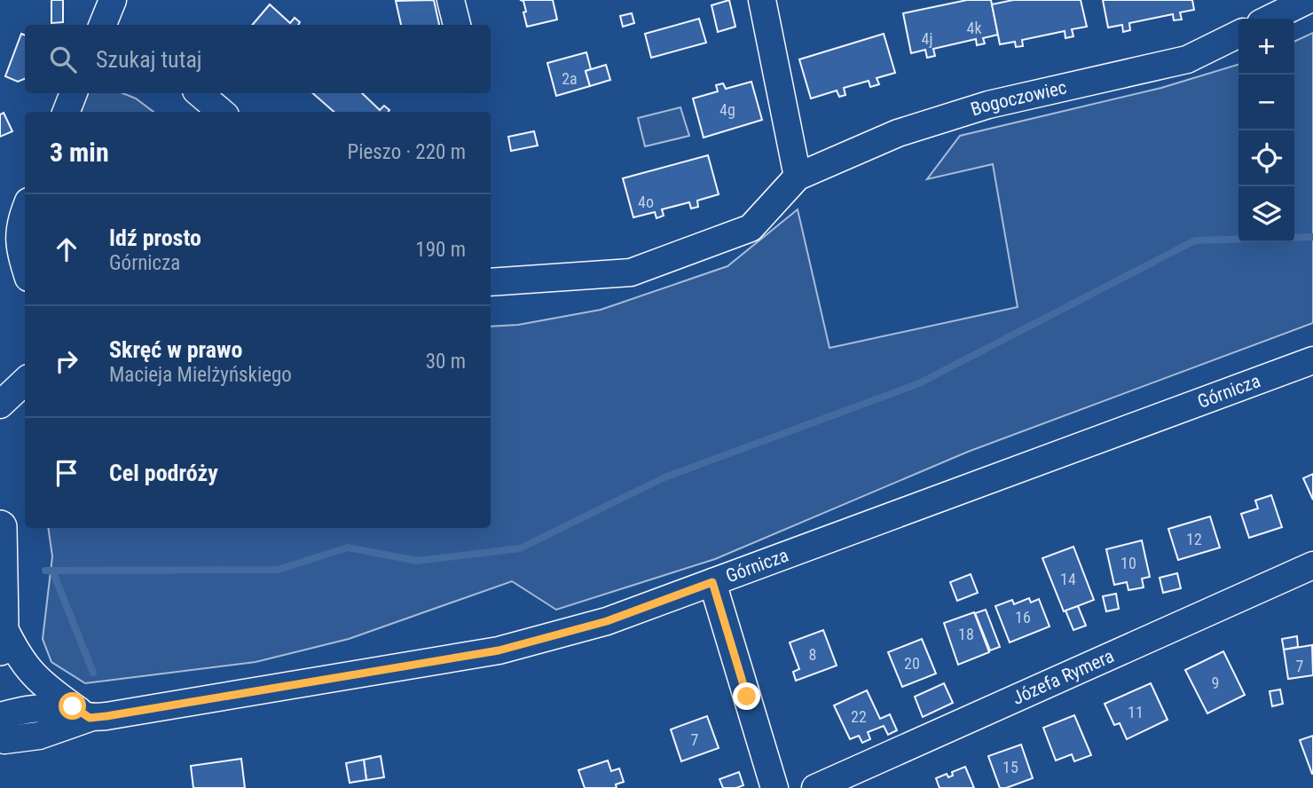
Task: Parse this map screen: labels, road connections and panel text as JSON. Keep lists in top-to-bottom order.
{
  "streets": {
    "street": ["Bogoczowiec", "Górnicza", "Józefa Rymera"]
  },
  "house_numbers": [
    "4k",
    "4j",
    "2a",
    "4g",
    "4o",
    "12",
    "10",
    "14",
    "16",
    "18",
    "8",
    "20",
    "7",
    "9",
    "11",
    "22",
    "7",
    "15"
  ],
  "page": {
    "map_buttons": ["+", "−"],
    "search": "Szukaj tutaj",
    "heading": ["3 min", "Pieszo · 220 m"],
    "list": [
      ["Idź prosto", "Górnicza", "190 m"],
      ["Skręć w prawo", "Macieja Mielżyńskiego", "30 m"],
      "Cel podróży"
    ]
  }
}
